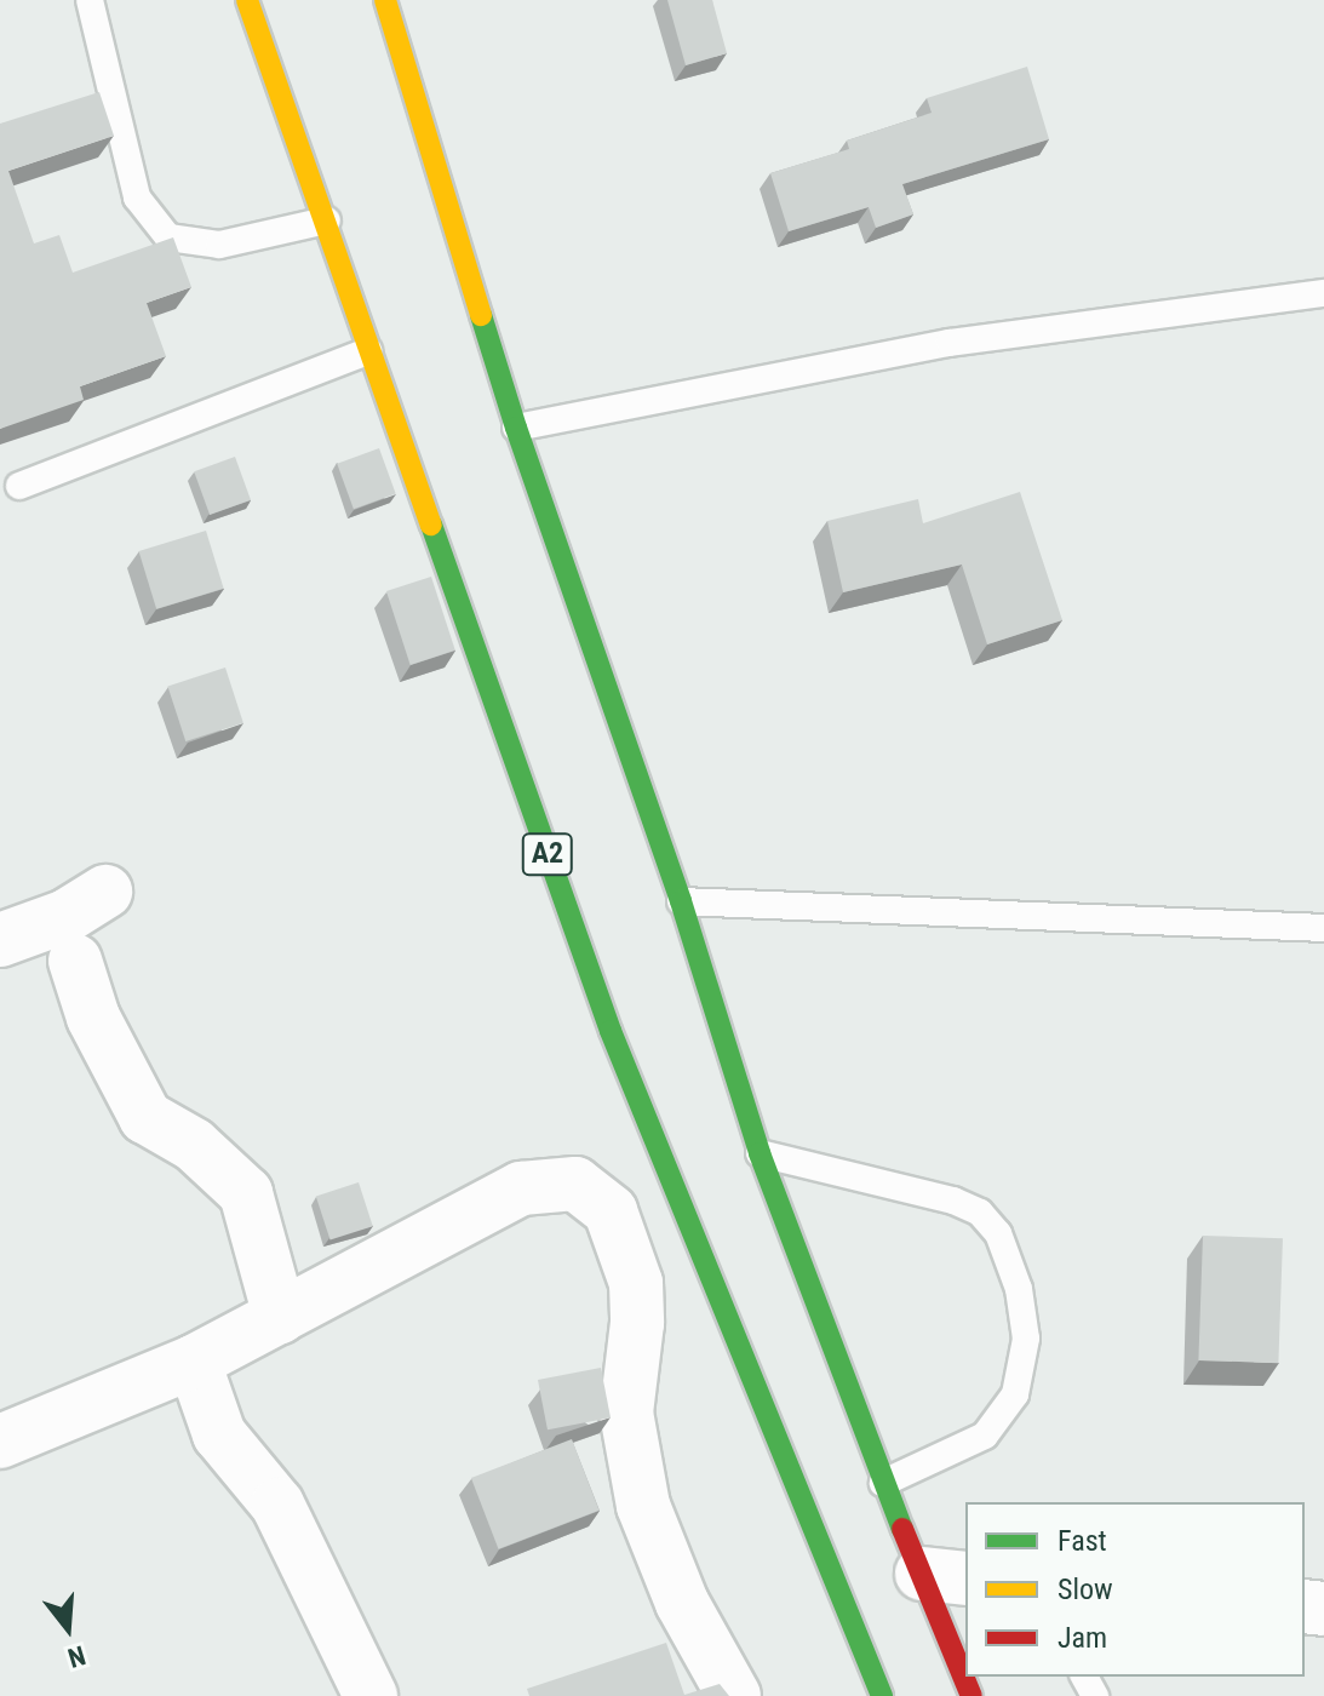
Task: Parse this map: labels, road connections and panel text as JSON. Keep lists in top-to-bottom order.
{
  "streets": {
    "highway": ["A2"]
  },
  "legend": ["Fast", "Slow", "Jam"],
  "north": "bottom"
}
